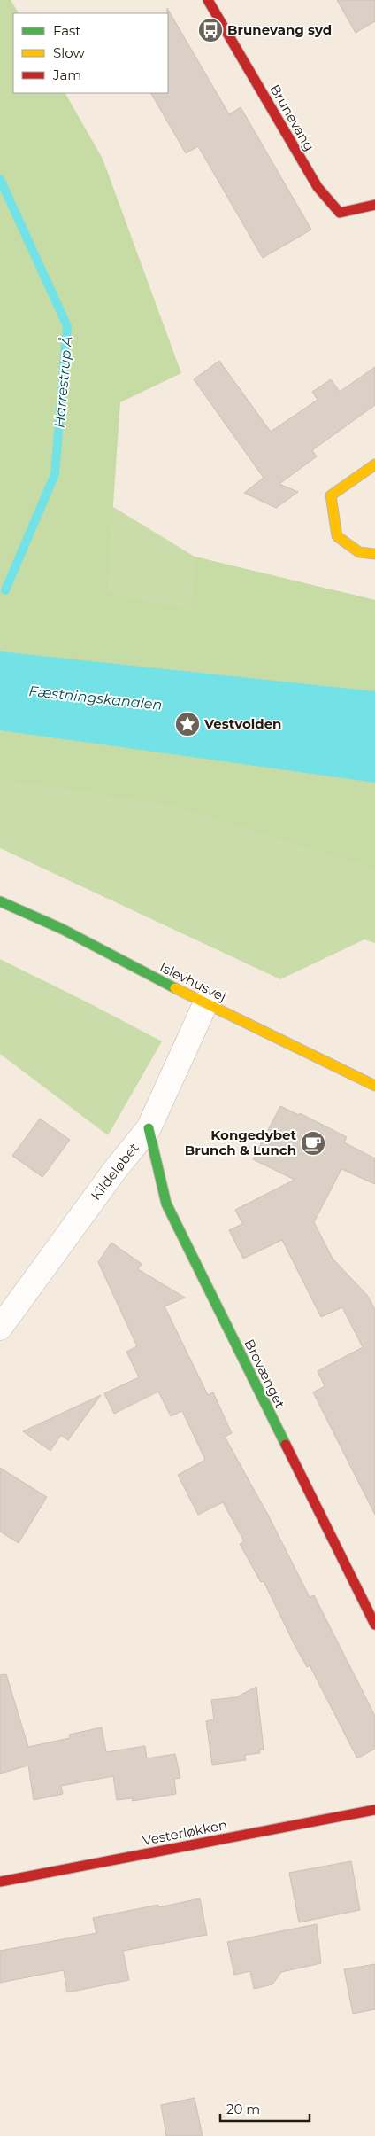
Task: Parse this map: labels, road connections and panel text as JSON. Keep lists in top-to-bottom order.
{
  "streets": {
    "street": [
      "Brunevang",
      "Islevhusvej",
      "Kildeløbet",
      "Brovænget",
      "Vesterløkken"
    ]
  },
  "crossings": [
    ["Islevhusvej", "Kildeløbet"],
    ["Kildeløbet", "Brovænget"]
  ],
  "water": ["Harrestrup Å", "Fæstningskanalen"],
  "places": {
    "bus stop": ["Brunevang syd"],
    "place": ["Vestvolden"],
    "cafe": ["Kongedybet Brunch & Lunch"]
  },
  "legend": ["Fast", "Slow", "Jam"],
  "scale_bar": "20 m"
}
